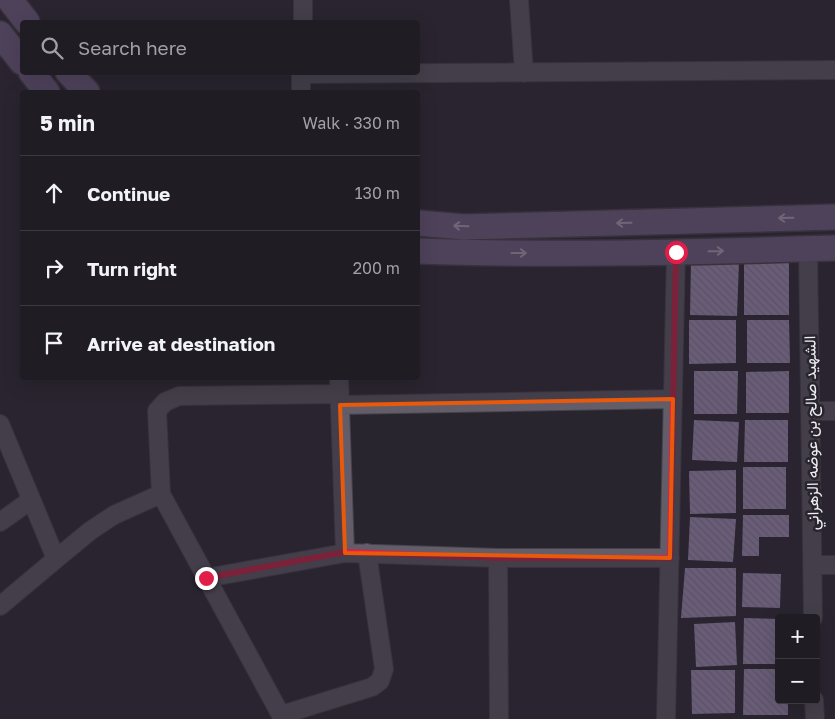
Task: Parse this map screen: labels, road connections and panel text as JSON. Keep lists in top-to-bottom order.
{
  "streets": {
    "street": ["الشهيد صالح بن عوضه الزهراني"]
  },
  "page": {
    "search": "Search here",
    "heading": ["5 min", "Walk · 330 m"],
    "list": [
      ["Continue", "130 m"],
      ["Turn right", "200 m"],
      "Arrive at destination"
    ],
    "map_buttons": ["+", "−"]
  }
}
